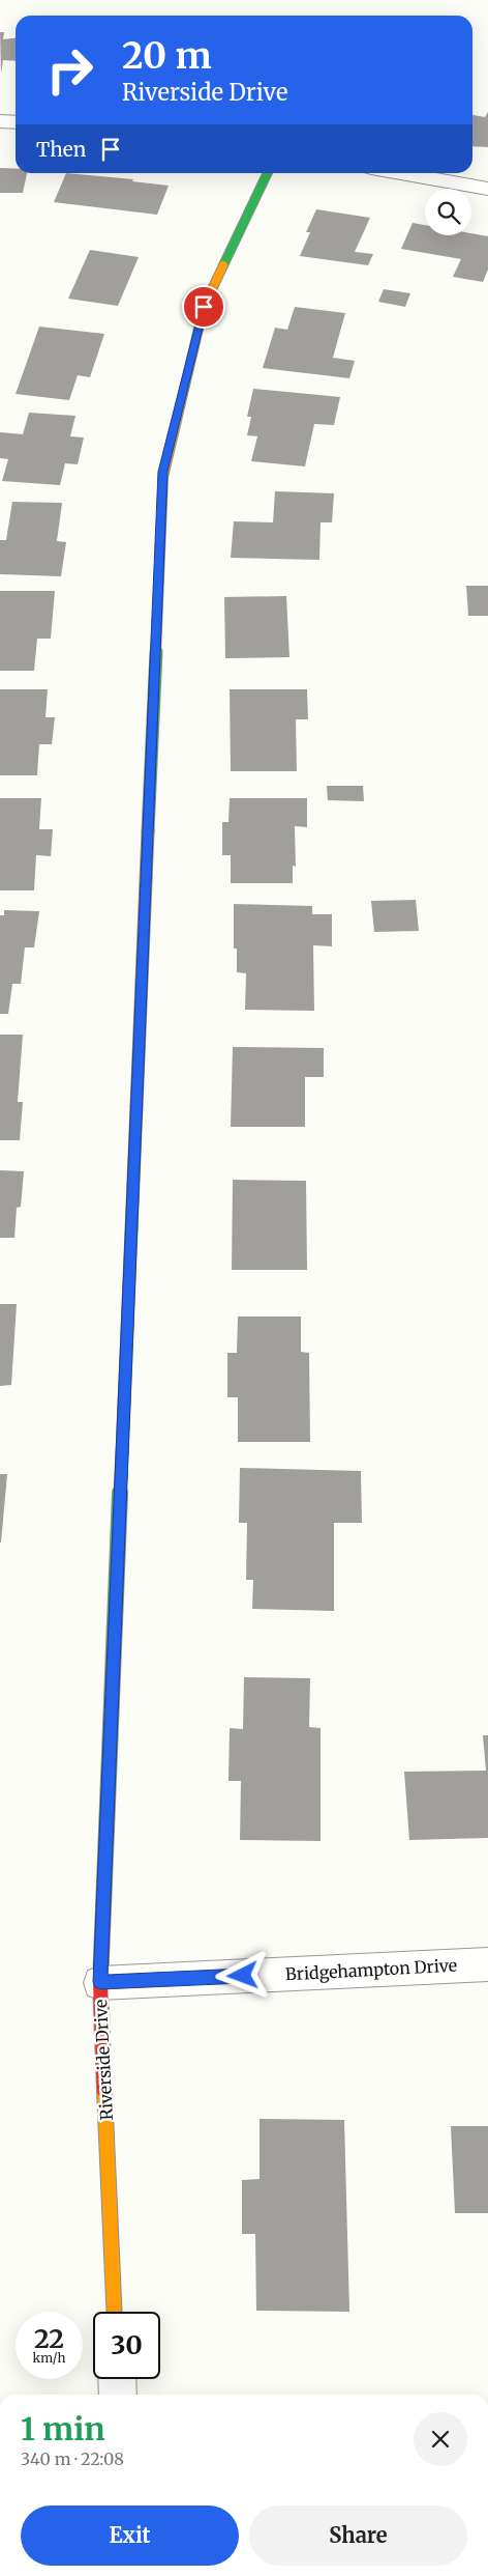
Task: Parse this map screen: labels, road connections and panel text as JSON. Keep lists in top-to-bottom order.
{
  "streets": {
    "street": ["Bridgehampton Drive", "Riverside Drive"]
  },
  "crossings": [
    ["Bridgehampton Drive", "Riverside Drive"]
  ],
  "page": {
    "turn": ["20 m", "Riverside Drive"],
    "then": "Then",
    "speed": "22 km/h",
    "limit": "30",
    "heading": ["1 min", "340 m · 22:08"],
    "buttons": ["Exit", "Share"]
  }
}
